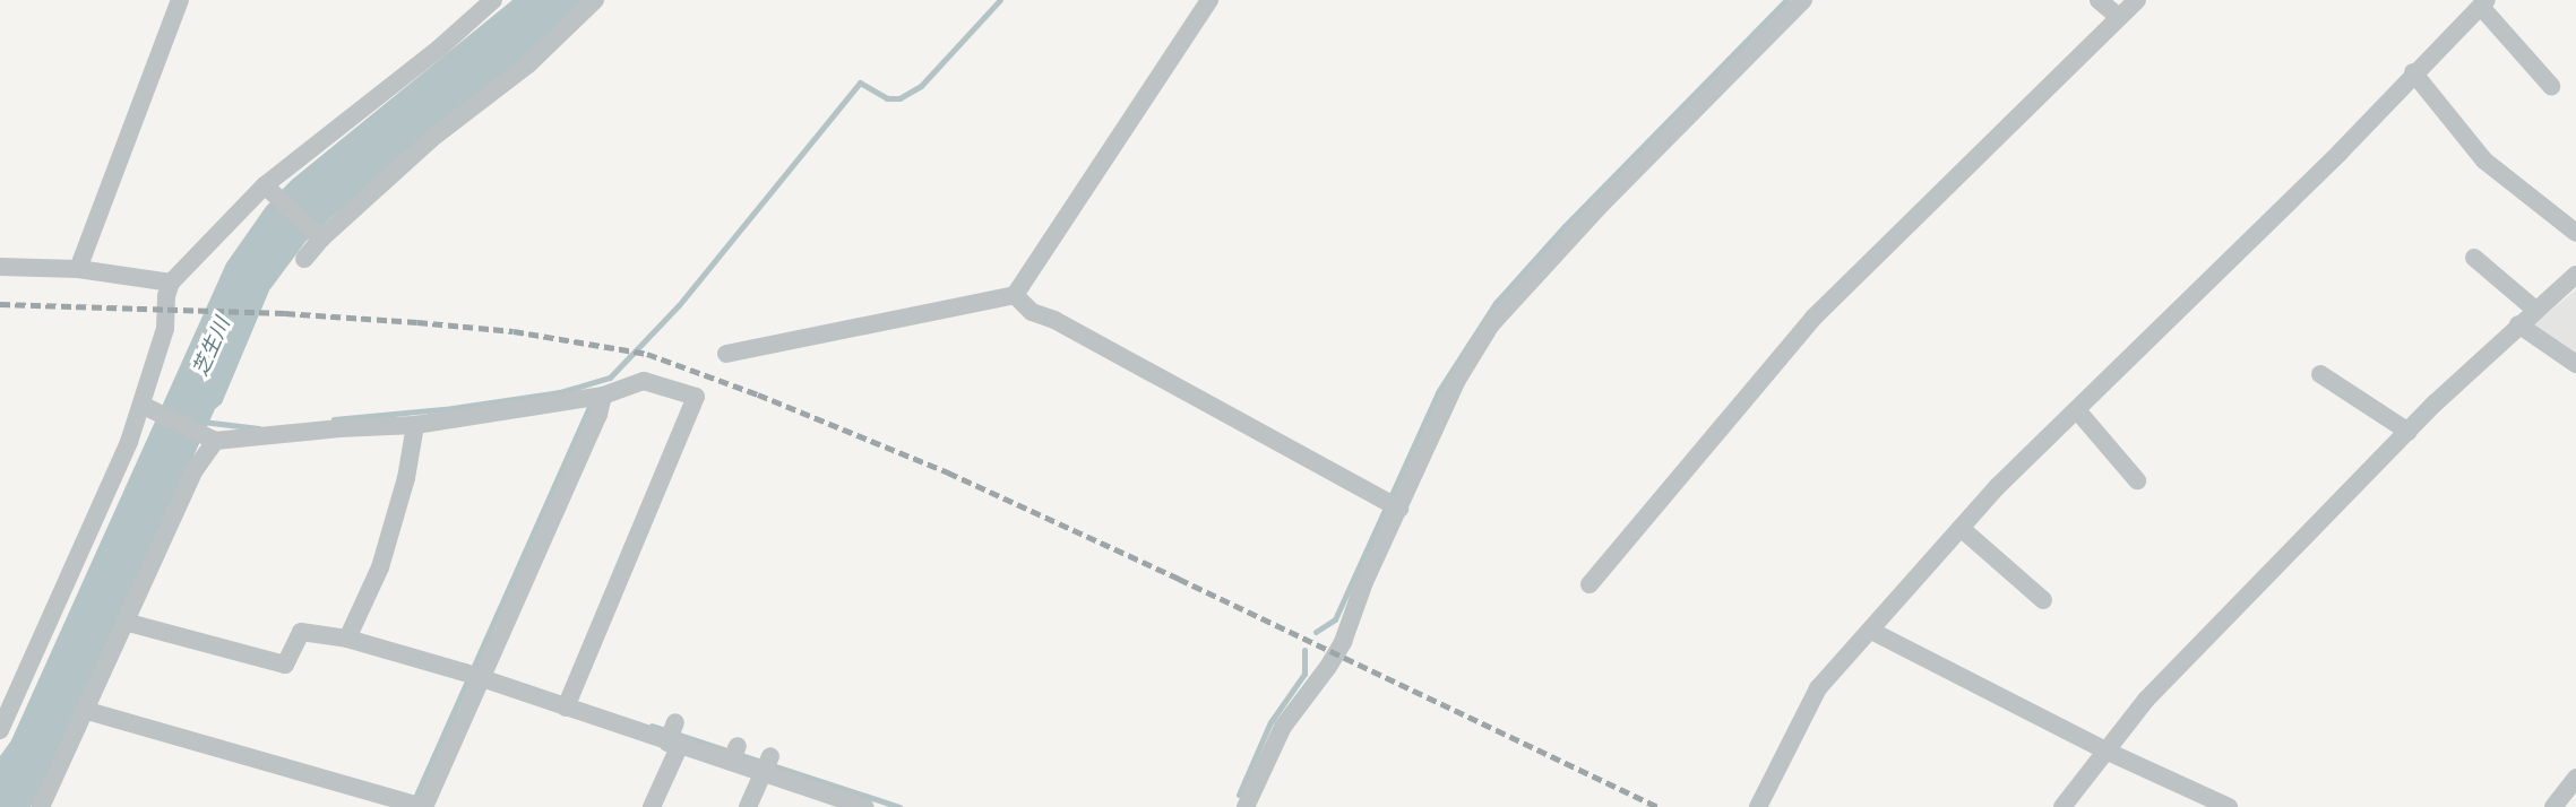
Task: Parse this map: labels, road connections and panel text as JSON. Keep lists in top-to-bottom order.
{
  "water": ["芝生川"]
}
